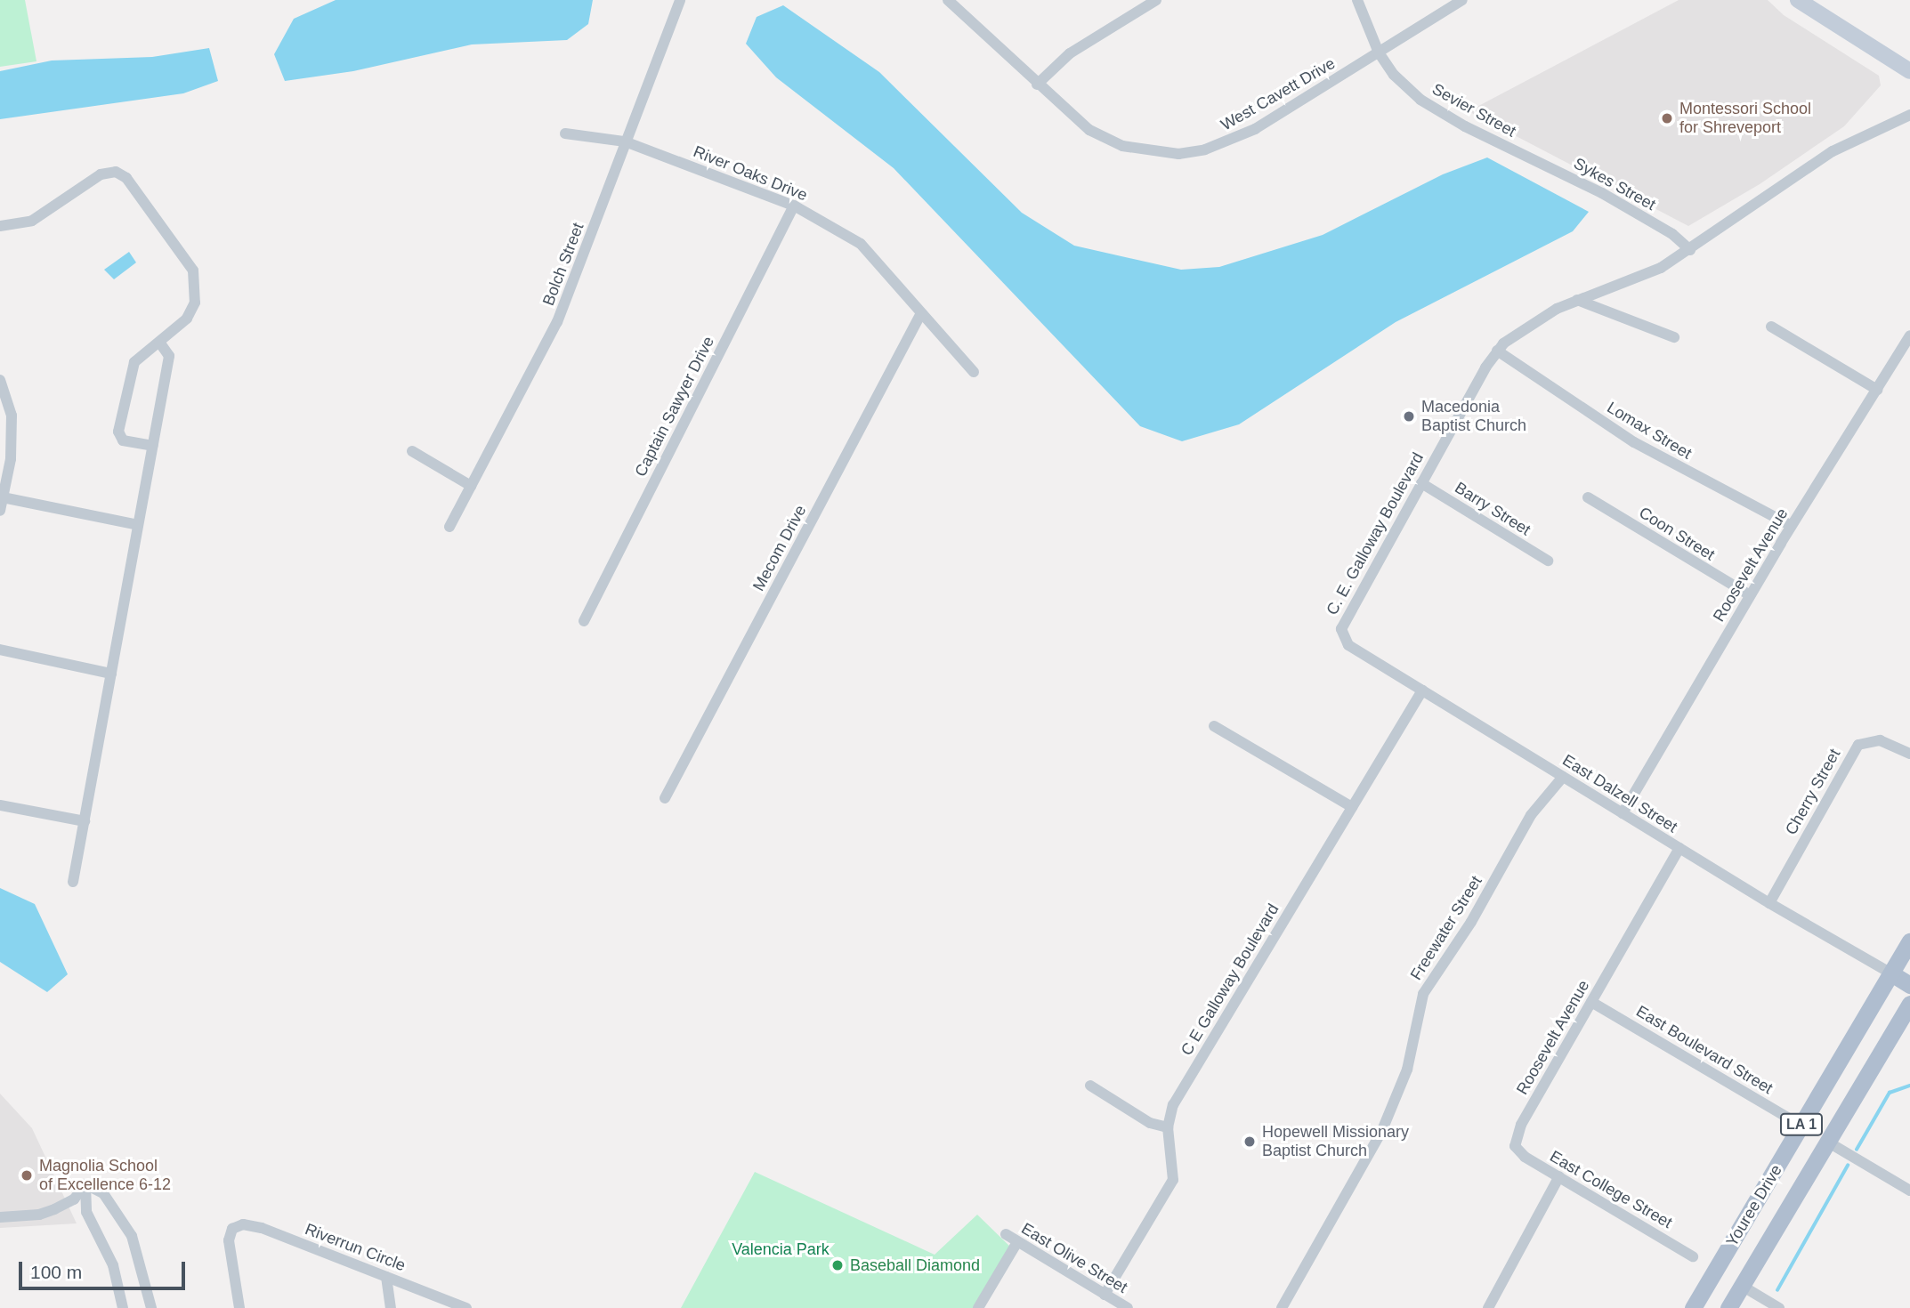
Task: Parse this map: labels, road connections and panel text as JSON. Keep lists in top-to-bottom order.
{
  "streets": {
    "main road": ["LA 1", "Youree Drive"],
    "street": [
      "West Cavett Drive",
      "Sevier Street",
      "River Oaks Drive",
      "Sykes Street",
      "Bolch Street",
      "Captain Sawyer Drive",
      "Lomax Street",
      "Barry Street",
      "C. E. Galloway Boulevard",
      "Coon Street",
      "Mecom Drive",
      "Roosevelt Avenue",
      "Cherry Street",
      "East Dalzell Street",
      "Freewater Street",
      "C E Galloway Boulevard",
      "East Boulevard Street",
      "East College Street",
      "Riverrun Circle",
      "East Olive Street"
    ]
  },
  "crossings": [
    ["West Cavett Drive", "Sevier Street"],
    ["Sevier Street", "Sykes Street"],
    ["River Oaks Drive", "Bolch Street"],
    ["River Oaks Drive", "Captain Sawyer Drive"],
    ["River Oaks Drive", "Mecom Drive"],
    ["Sykes Street", "C. E. Galloway Boulevard"],
    ["Lomax Street", "C. E. Galloway Boulevard"],
    ["Lomax Street", "Roosevelt Avenue"],
    ["Barry Street", "C. E. Galloway Boulevard"],
    ["C. E. Galloway Boulevard", "East Dalzell Street"],
    ["Coon Street", "Roosevelt Avenue"],
    ["Roosevelt Avenue", "East Dalzell Street"],
    ["Roosevelt Avenue", "East Boulevard Street"],
    ["Roosevelt Avenue", "East College Street"],
    ["Cherry Street", "East Dalzell Street"],
    ["East Dalzell Street", "Freewater Street"],
    ["East Dalzell Street", "C E Galloway Boulevard"],
    ["East Dalzell Street", "Youree Drive"],
    ["C E Galloway Boulevard", "East Olive Street"],
    ["East Boulevard Street", "Youree Drive"]
  ],
  "parks": ["Valencia Park"],
  "places": [
    "Montessori School for Shreveport",
    "Macedonia Baptist Church",
    "Hopewell Missionary Baptist Church",
    "Magnolia School of Excellence 6-12",
    "Baseball Diamond"
  ],
  "scale_bar": "100 m"
}
